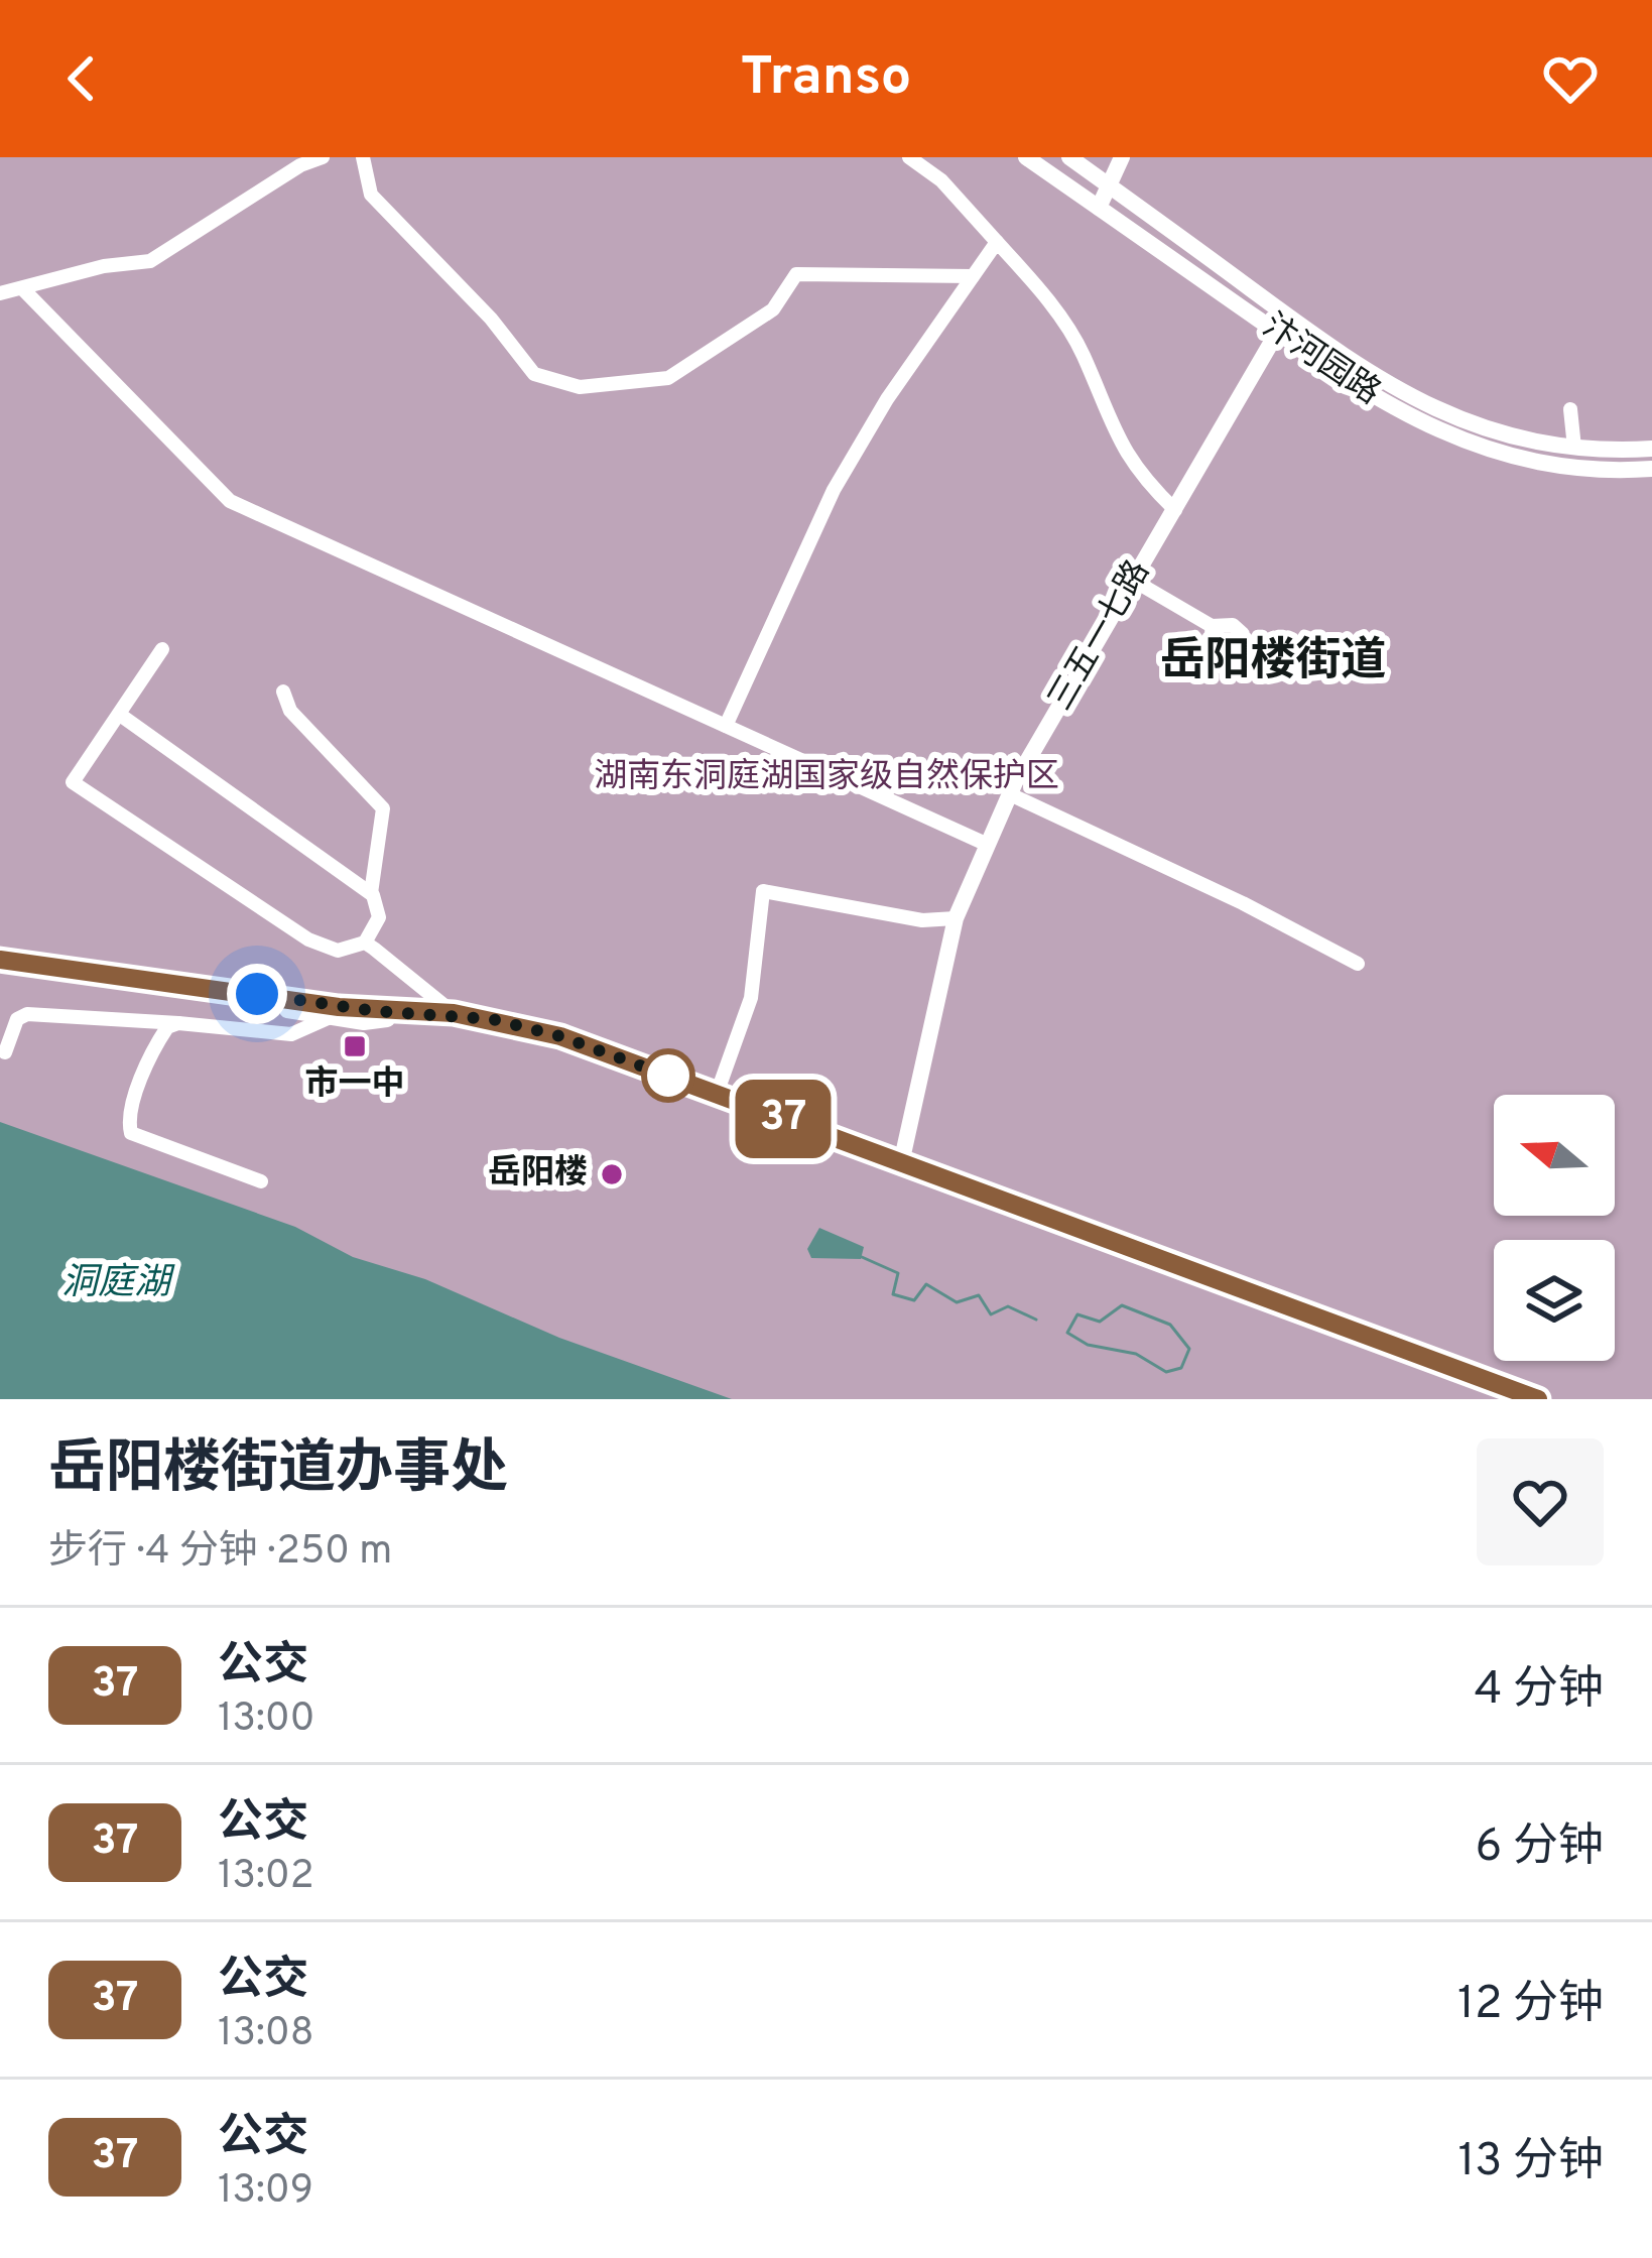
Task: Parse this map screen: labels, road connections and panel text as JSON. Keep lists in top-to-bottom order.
{
  "streets": {
    "main road": ["汴河园路", "三五一七路"]
  },
  "crossings": [
    ["汴河园路", "三五一七路"]
  ],
  "districts": ["岳阳楼街道"],
  "water": ["洞庭湖"],
  "parks": ["湖南东洞庭湖国家级自然保护区"],
  "places": {
    "transit": ["市一中"],
    "other": ["岳阳楼"]
  },
  "lines": ["bus line 37"],
  "north": "left",
  "page": {
    "header": "Transo",
    "on_map": "37",
    "heading": ["岳阳楼街道办事处", "步行 · 4 分钟 · 250 m"],
    "list": [
      {
        "mark": "37",
        "name": "公交",
        "note": "13:00",
        "value": "4 分钟"
      },
      {
        "mark": "37",
        "name": "公交",
        "note": "13:02",
        "value": "6 分钟"
      },
      {
        "mark": "37",
        "name": "公交",
        "note": "13:08",
        "value": "12 分钟"
      },
      {
        "mark": "37",
        "name": "公交",
        "note": "13:09",
        "value": "13 分钟"
      }
    ]
  }
}
